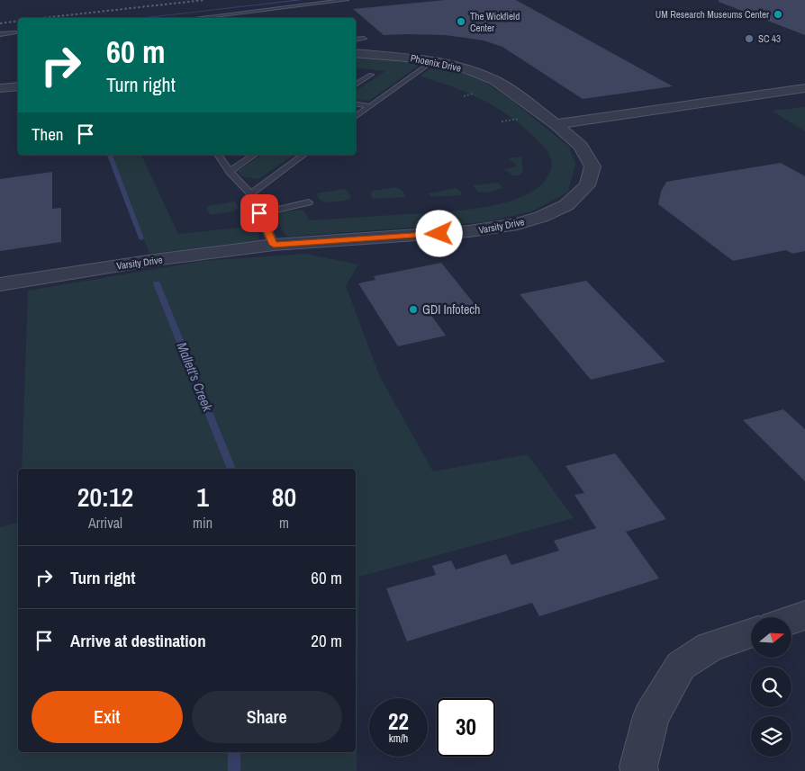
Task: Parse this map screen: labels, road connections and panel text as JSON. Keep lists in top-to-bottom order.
{
  "streets": {
    "street": ["Phoenix Drive", "Varsity Drive"]
  },
  "crossings": [
    ["Phoenix Drive", "Varsity Drive"]
  ],
  "water": ["Mallett's Creek"],
  "places": [
    "UM Research Museums Center",
    "The Wickfield Center",
    "SC 43",
    "GDI Infotech"
  ],
  "north": "right",
  "page": {
    "turn": ["60 m", "Turn right"],
    "then": "Then",
    "eta": [
      "20:12",
      "Arrival",
      "1",
      "min",
      "80",
      "m"
    ],
    "list": [
      {
        "name": "Turn right",
        "value": "60 m"
      },
      {
        "name": "Arrive at destination",
        "value": "20 m"
      }
    ],
    "buttons": ["Exit", "Share"],
    "speed": "22 km/h",
    "limit": "30"
  }
}
